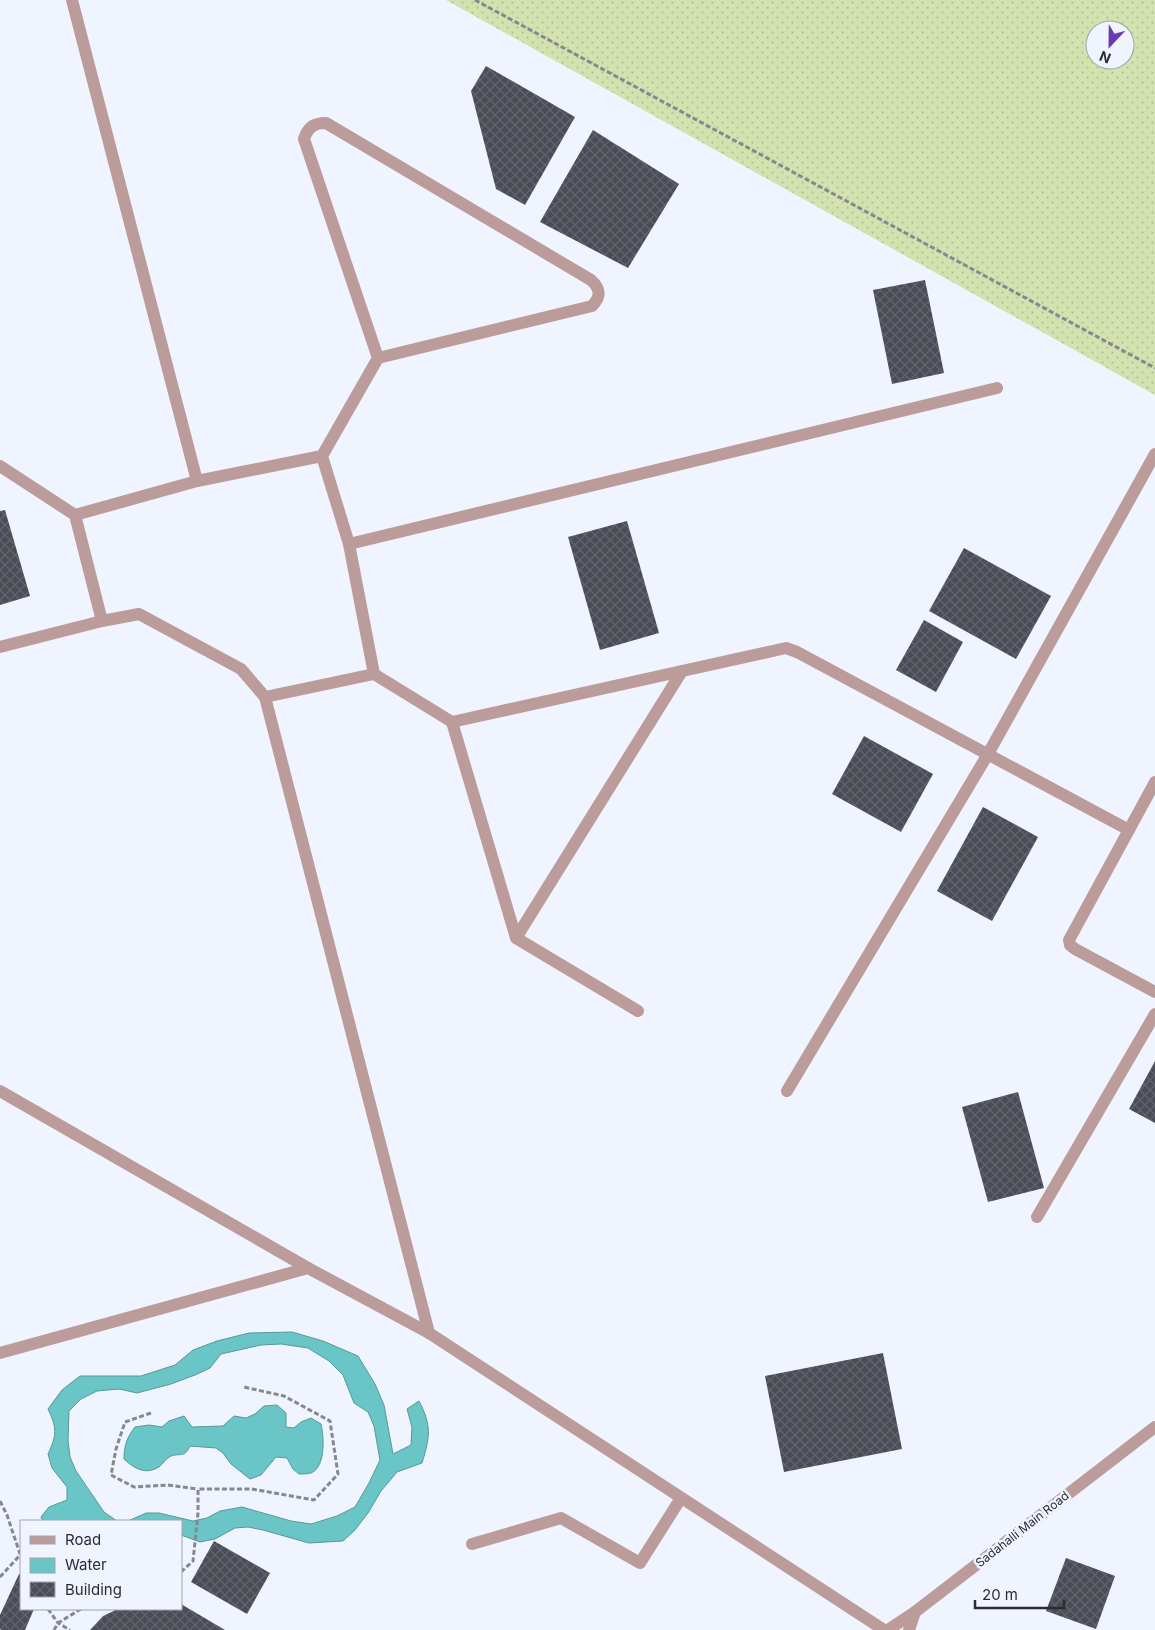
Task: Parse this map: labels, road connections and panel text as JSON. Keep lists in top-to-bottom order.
{
  "streets": {
    "street": ["Sadahalli Main Road"]
  },
  "legend": ["Road", "Water", "Building"],
  "scale_bar": "20 m",
  "north": "bottom"
}
